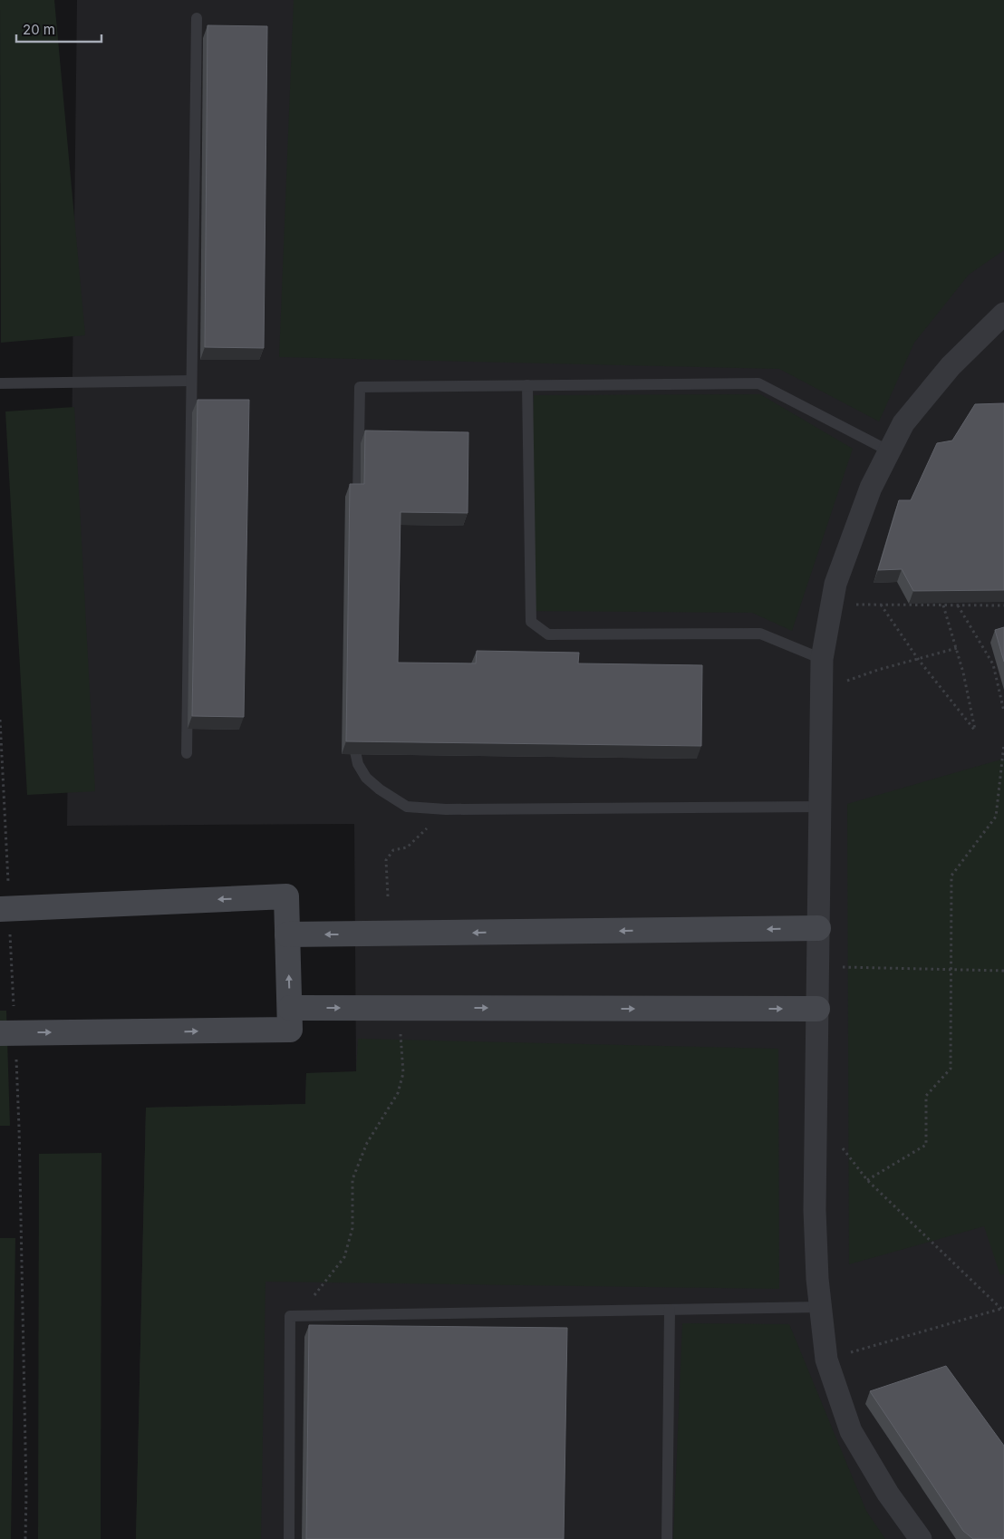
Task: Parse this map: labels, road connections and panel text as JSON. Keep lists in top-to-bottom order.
{
  "scale_bar": "20 m"
}
